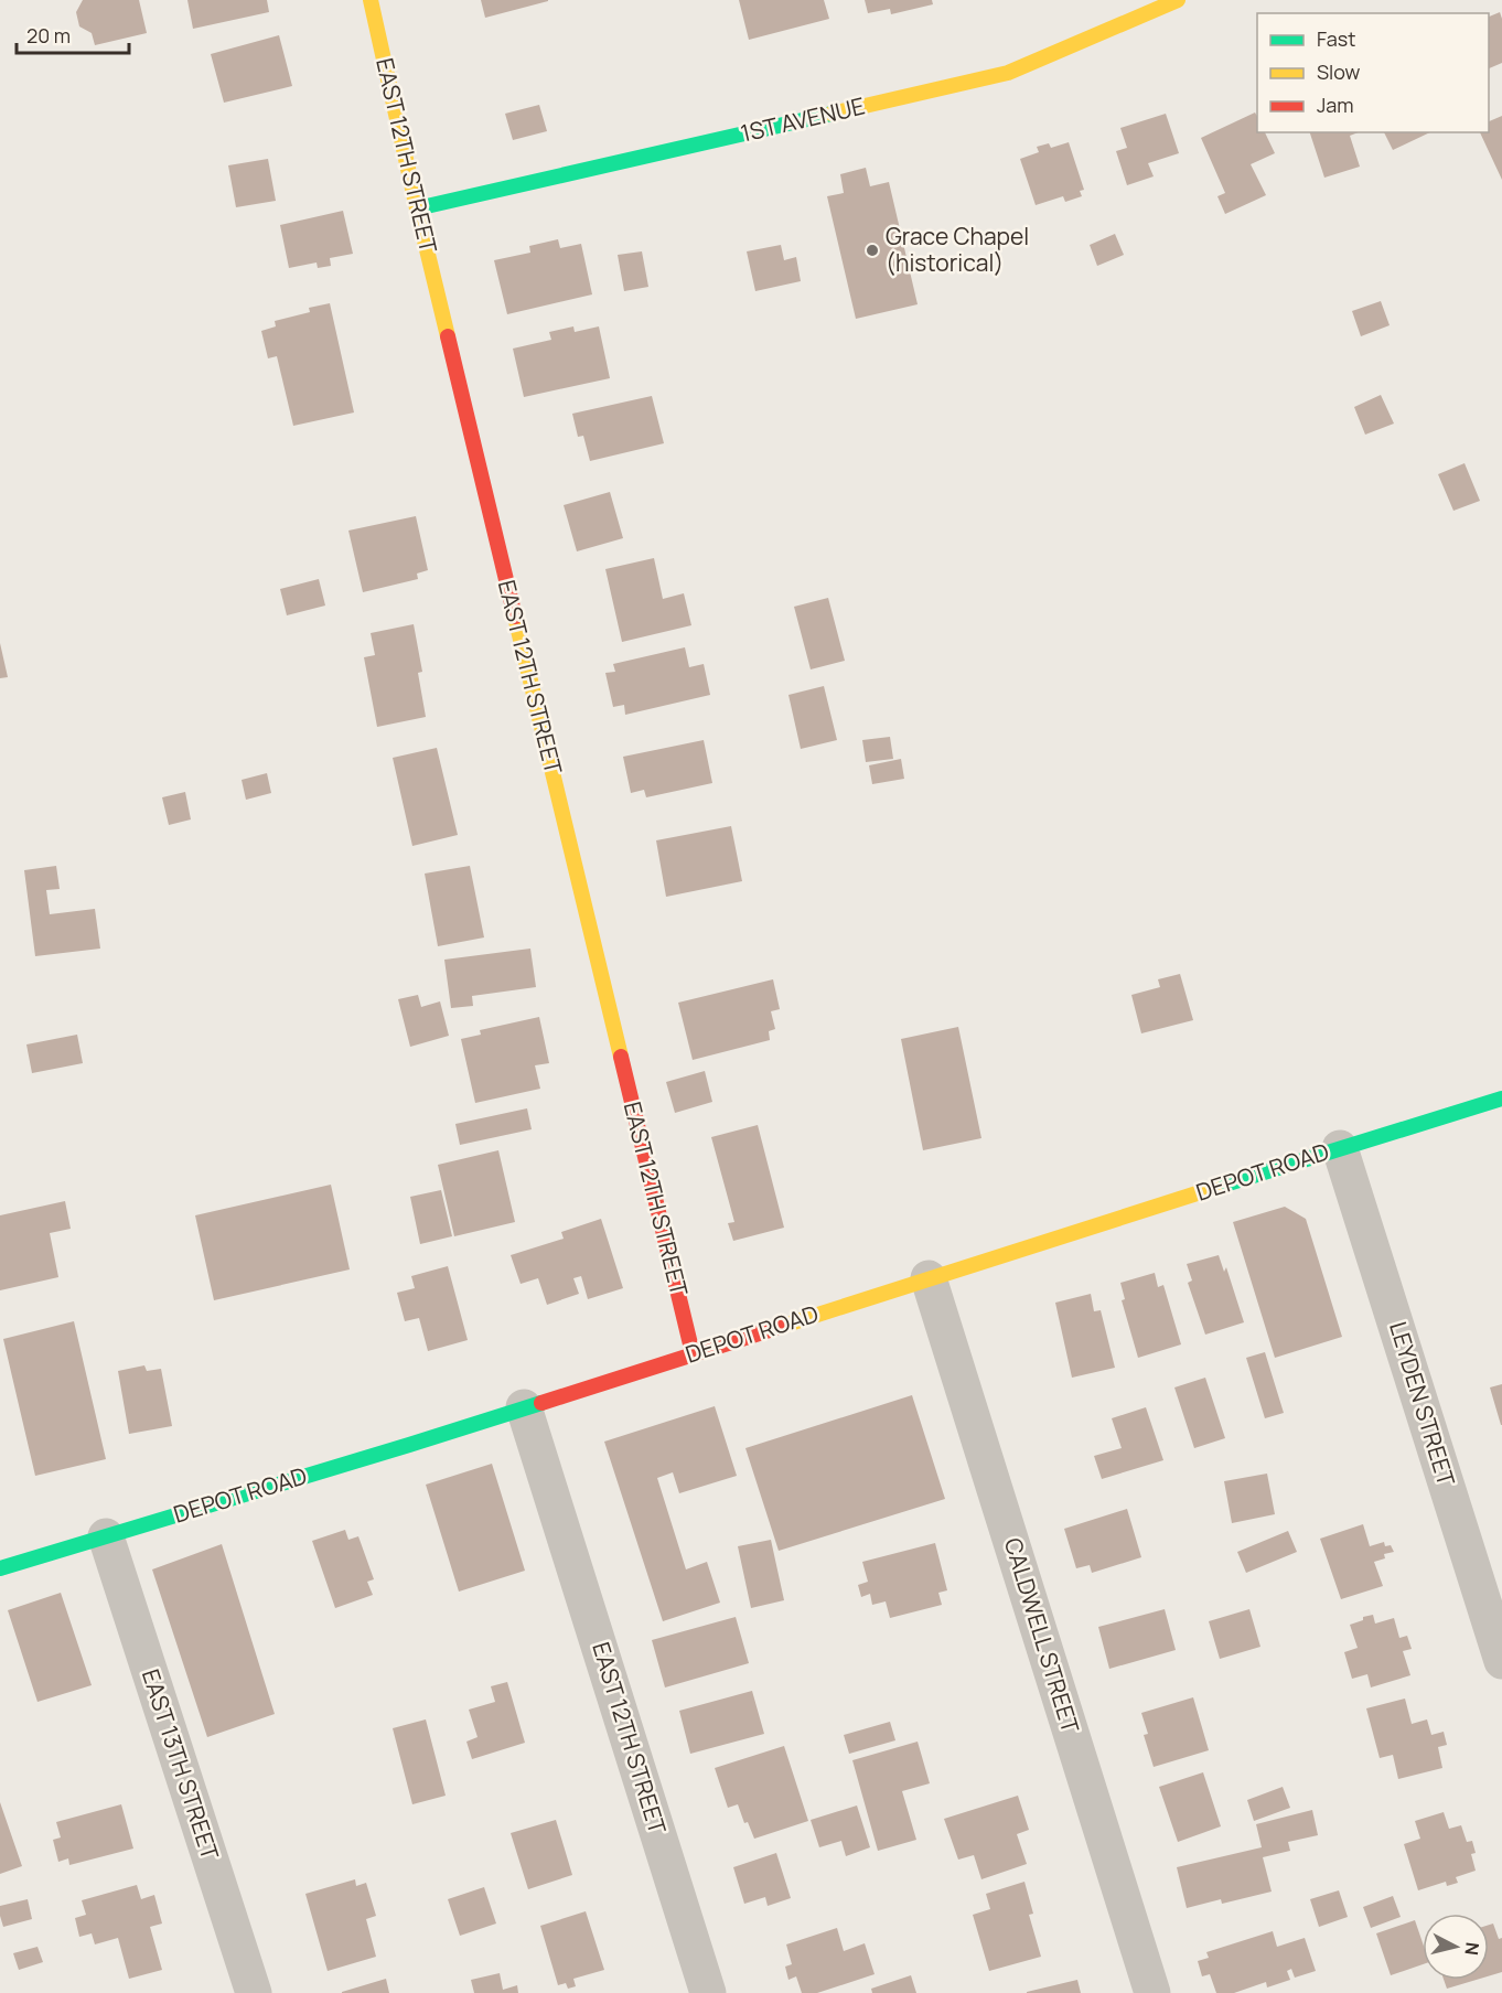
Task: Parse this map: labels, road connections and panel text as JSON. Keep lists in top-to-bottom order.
{
  "streets": {
    "street": [
      "1ST AVENUE",
      "EAST 12TH STREET",
      "DEPOT ROAD",
      "LEYDEN STREET",
      "CALDWELL STREET",
      "EAST 13TH STREET"
    ]
  },
  "crossings": [
    ["1ST AVENUE", "EAST 12TH STREET"],
    ["EAST 12TH STREET", "DEPOT ROAD"],
    ["DEPOT ROAD", "LEYDEN STREET"],
    ["DEPOT ROAD", "CALDWELL STREET"],
    ["DEPOT ROAD", "EAST 13TH STREET"]
  ],
  "places": ["Grace Chapel (historical)"],
  "legend": ["Fast", "Slow", "Jam"],
  "scale_bar": "20 m",
  "north": "right"
}
